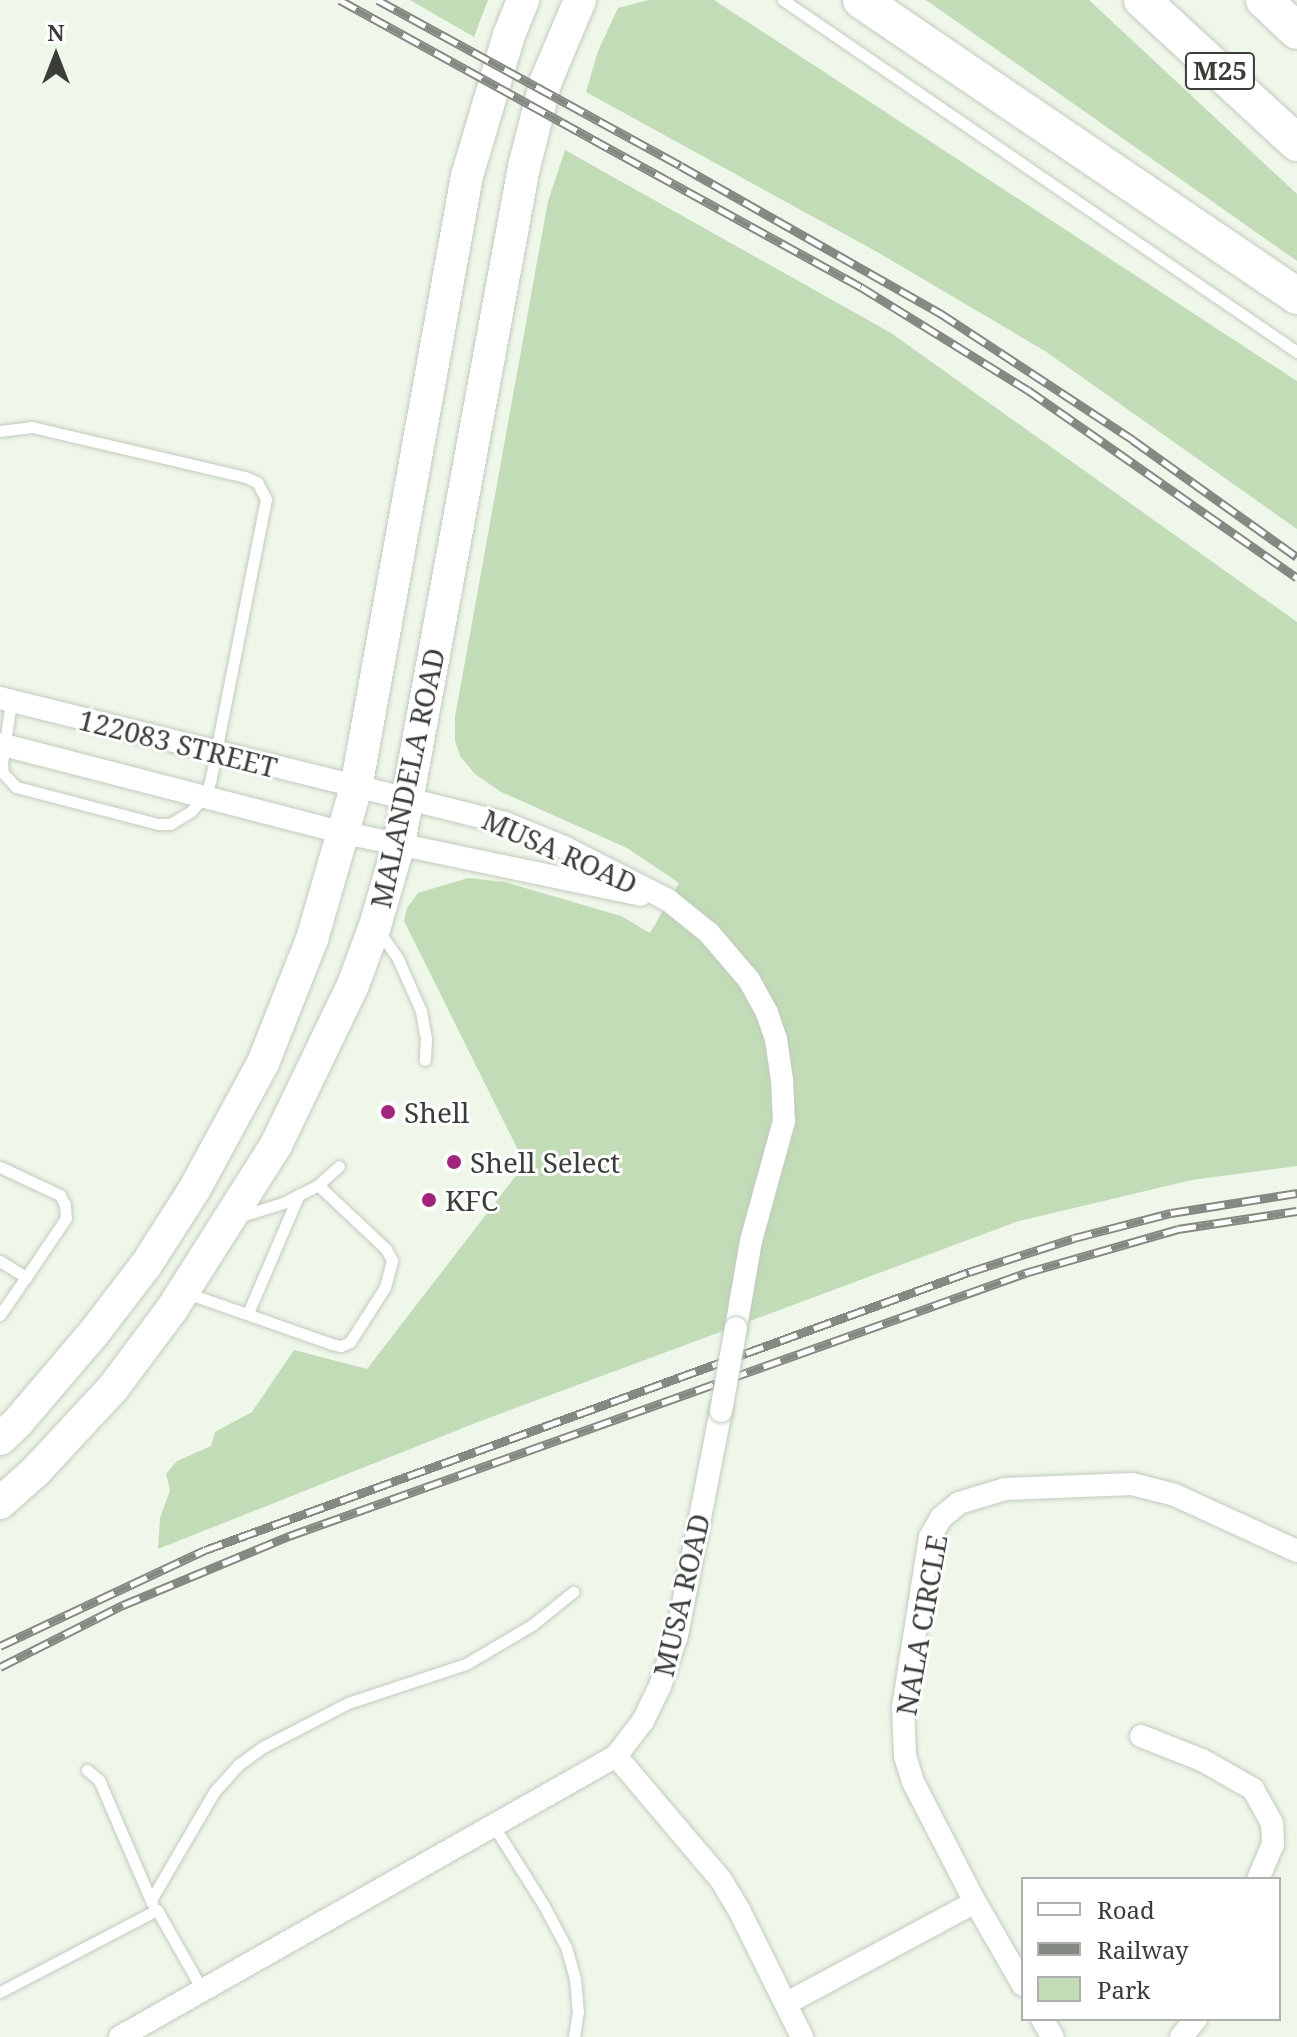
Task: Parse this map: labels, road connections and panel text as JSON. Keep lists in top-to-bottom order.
{
  "streets": {
    "main road": ["M25", "MALANDELA ROAD"],
    "street": ["122083 STREET", "MUSA ROAD", "NALA CIRCLE"]
  },
  "crossings": [
    ["122083 STREET", "MALANDELA ROAD"],
    ["122083 STREET", "MUSA ROAD"],
    ["MALANDELA ROAD", "MUSA ROAD"]
  ],
  "places": ["Shell", "Shell Select", "KFC"],
  "legend": ["Road", "Railway", "Park"],
  "north": "top"
}
